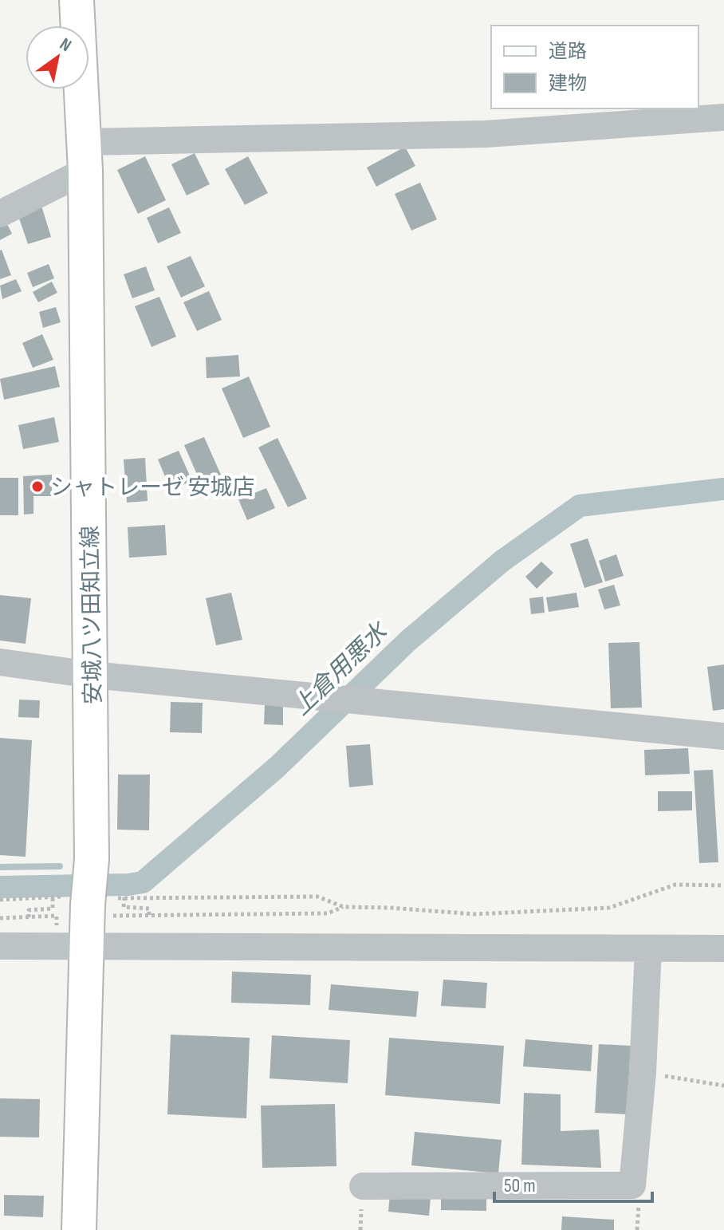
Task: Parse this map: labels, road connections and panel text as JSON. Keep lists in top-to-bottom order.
{
  "streets": {
    "main road": ["安城八ツ田知立線"]
  },
  "water": ["上倉用悪水"],
  "places": ["シャトレーゼ 安城店"],
  "legend": ["道路", "建物"],
  "scale_bar": "50 m",
  "north": "top right"
}
